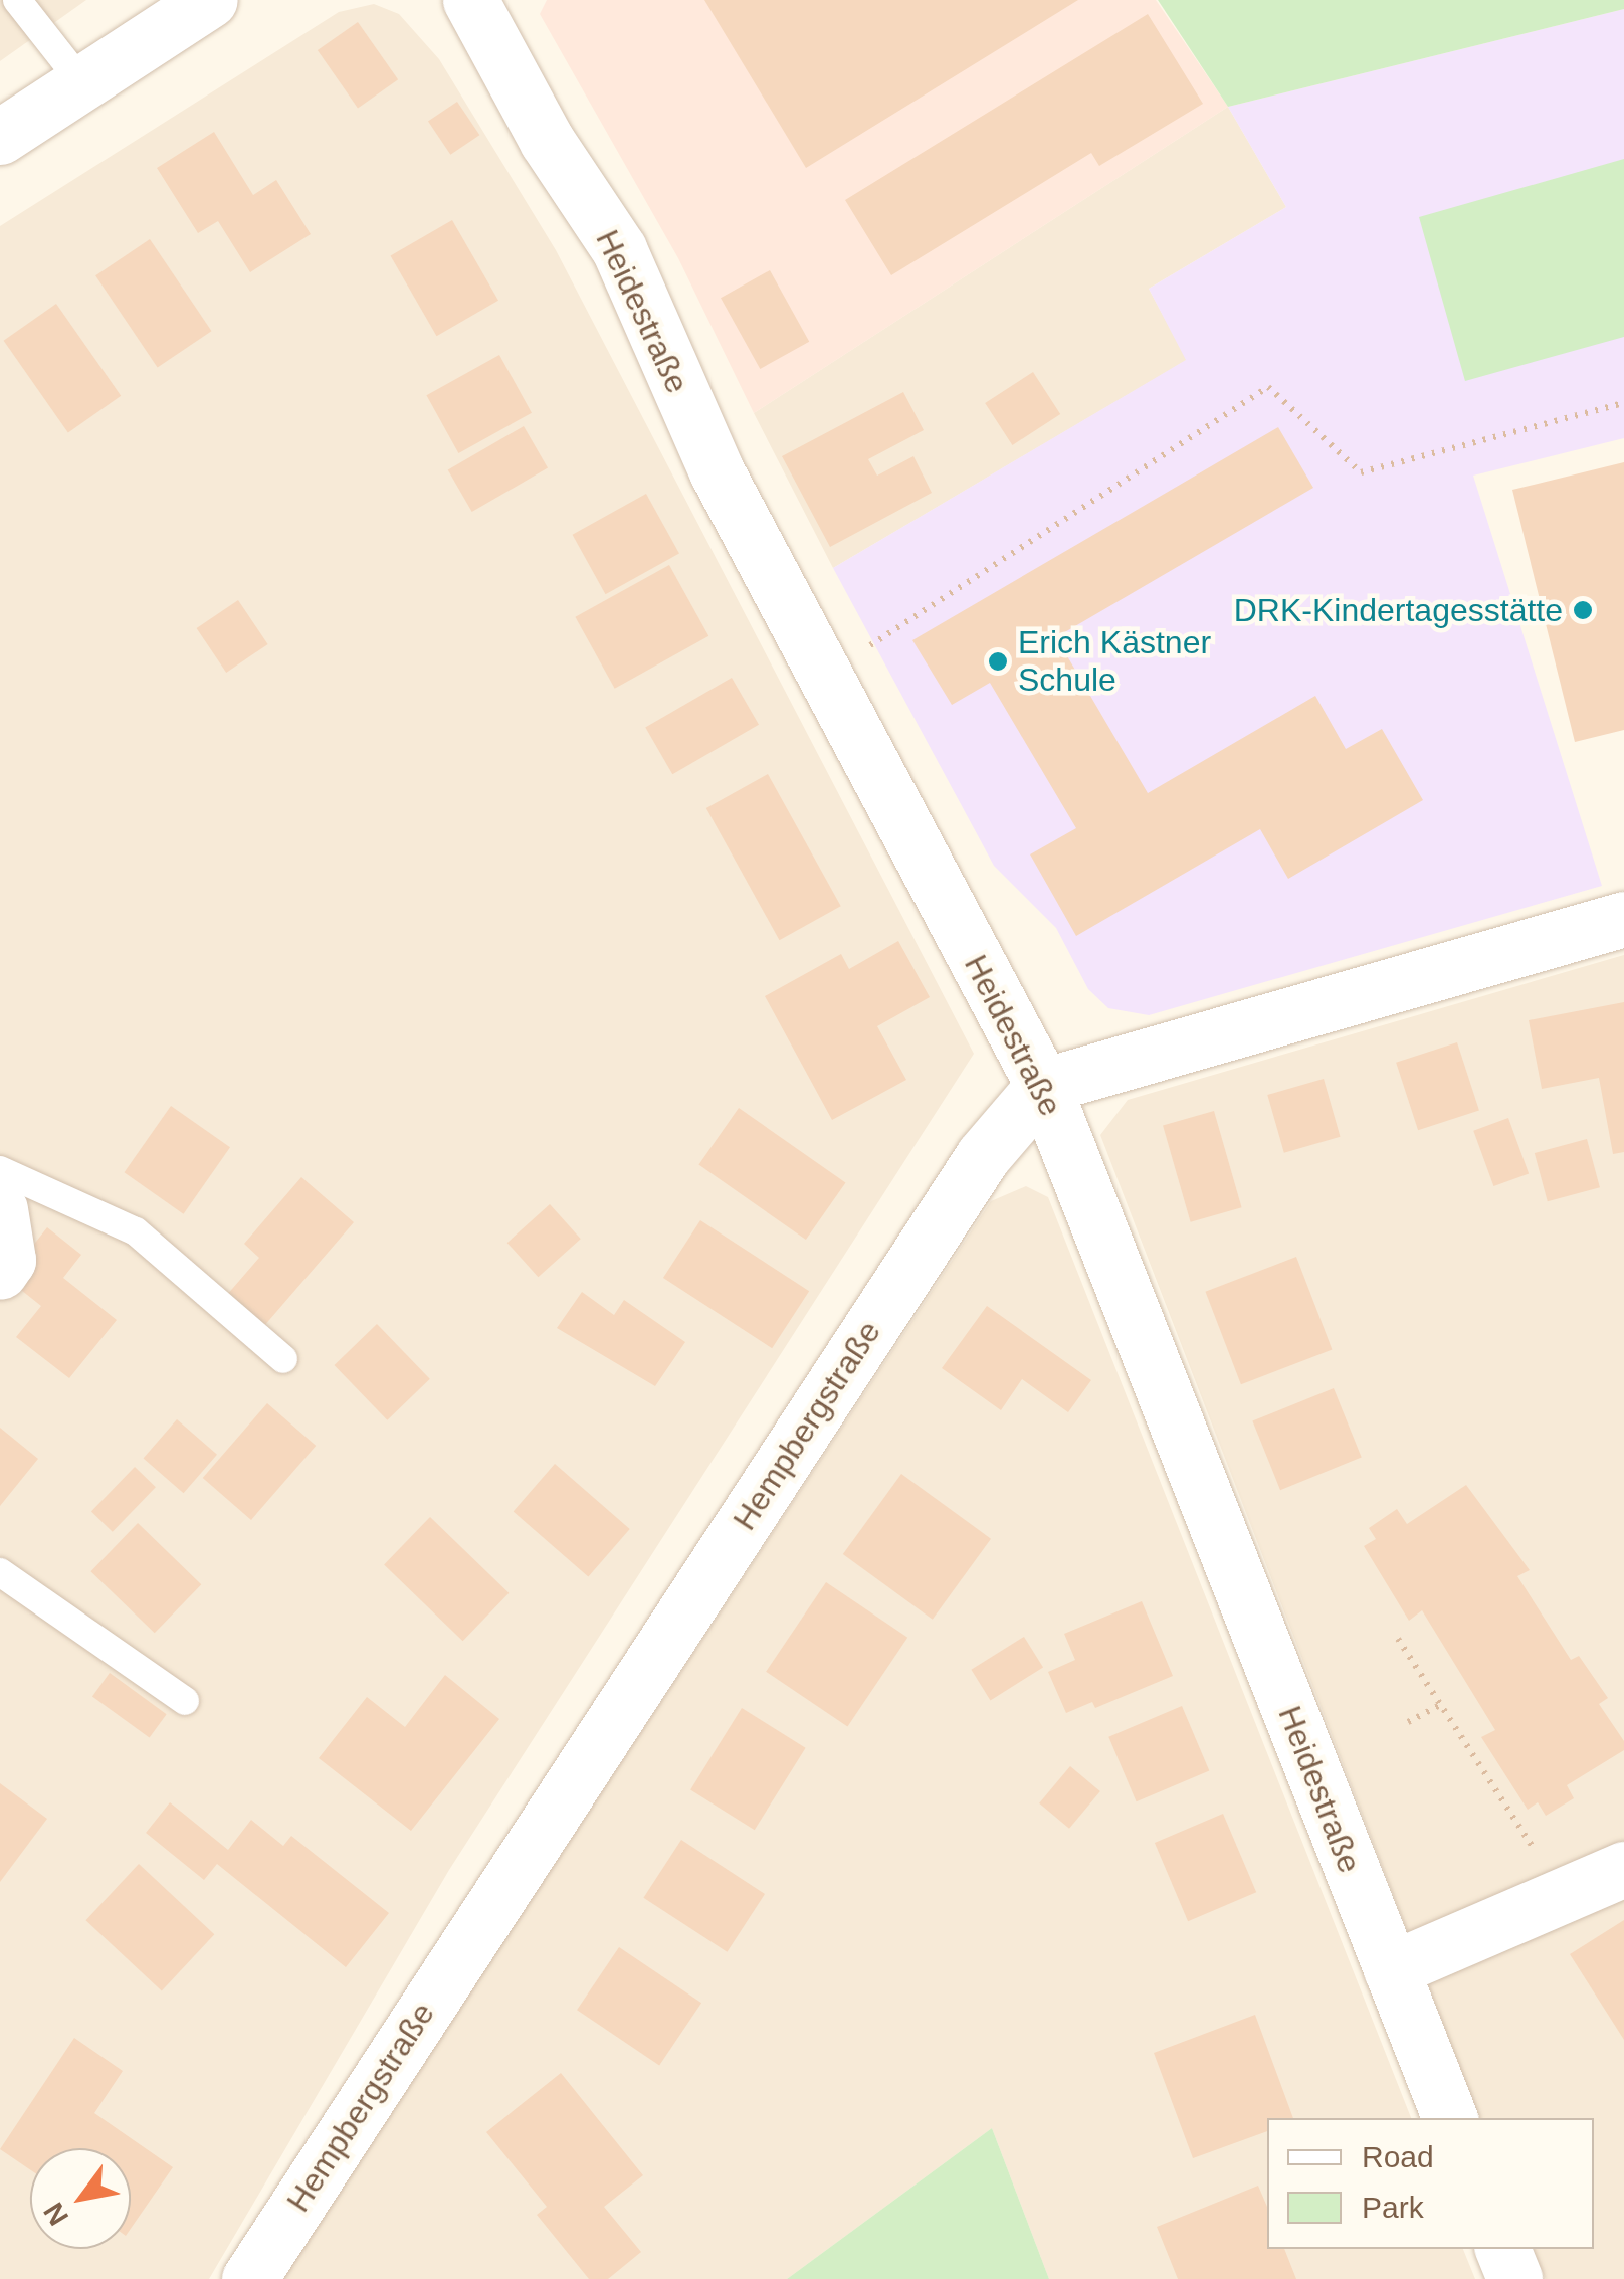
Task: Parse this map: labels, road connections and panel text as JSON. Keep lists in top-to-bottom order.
{
  "streets": {
    "street": ["Heidestraße", "Hempbergstraße"]
  },
  "crossings": [
    ["Heidestraße", "Hempbergstraße"]
  ],
  "places": ["DRK-Kindertagesstätte", "Erich Kästner Schule"],
  "legend": ["Road", "Park"],
  "north": "bottom left"
}
